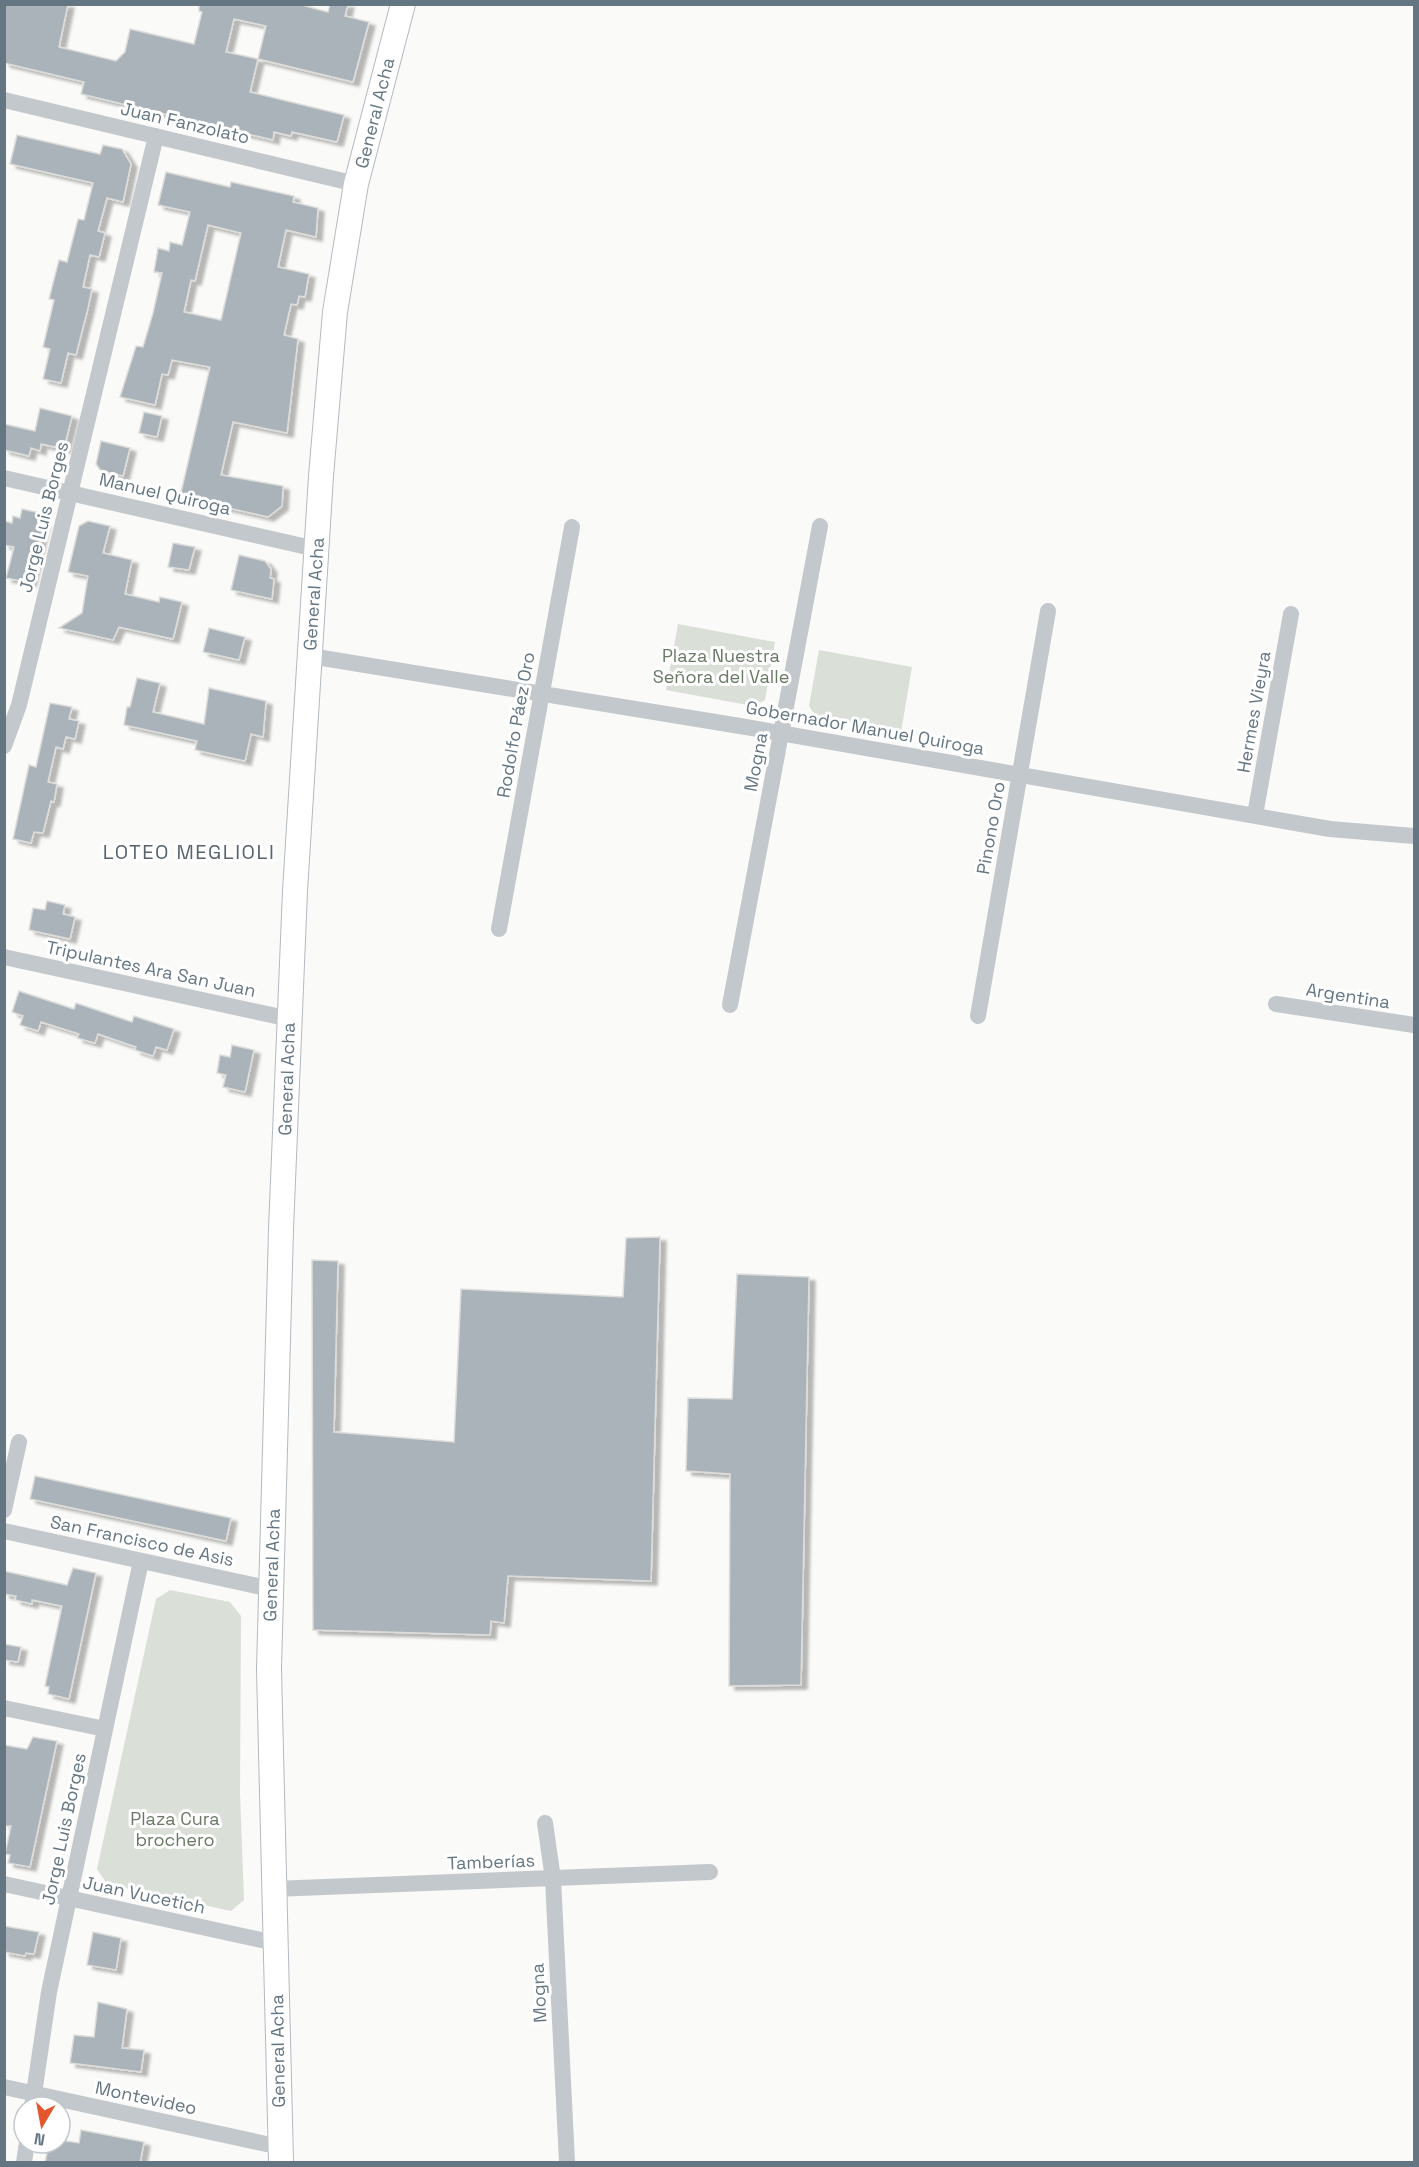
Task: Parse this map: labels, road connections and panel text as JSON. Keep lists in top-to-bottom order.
{
  "streets": {
    "main road": ["General Acha"],
    "street": [
      "Juan Fanzolato",
      "Manuel Quiroga",
      "Jorge Luis Borges",
      "Hermes Vieyra",
      "Rodolfo Páez Oro",
      "Gobernador Manuel Quiroga",
      "Mogna",
      "Pinono Oro",
      "Tripulantes Ara San Juan",
      "Argentina",
      "San Francisco de Asis",
      "Tamberías",
      "Juan Vucetich",
      "Montevideo"
    ]
  },
  "crossings": [
    ["General Acha", "Juan Fanzolato"],
    ["General Acha", "Manuel Quiroga"],
    ["General Acha", "Gobernador Manuel Quiroga"],
    ["General Acha", "Tripulantes Ara San Juan"],
    ["General Acha", "San Francisco de Asis"],
    ["General Acha", "Tamberías"],
    ["General Acha", "Juan Vucetich"],
    ["General Acha", "Montevideo"],
    ["Juan Fanzolato", "Jorge Luis Borges"],
    ["Manuel Quiroga", "Jorge Luis Borges"],
    ["Jorge Luis Borges", "San Francisco de Asis"],
    ["Jorge Luis Borges", "Juan Vucetich"],
    ["Hermes Vieyra", "Gobernador Manuel Quiroga"],
    ["Rodolfo Páez Oro", "Gobernador Manuel Quiroga"],
    ["Gobernador Manuel Quiroga", "Mogna"],
    ["Gobernador Manuel Quiroga", "Pinono Oro"],
    ["Mogna", "Tamberías"]
  ],
  "districts": ["LOTEO MEGLIOLI"],
  "parks": ["Plaza Nuestra Señora del Valle", "Plaza Cura brochero"],
  "north": "bottom"
}
